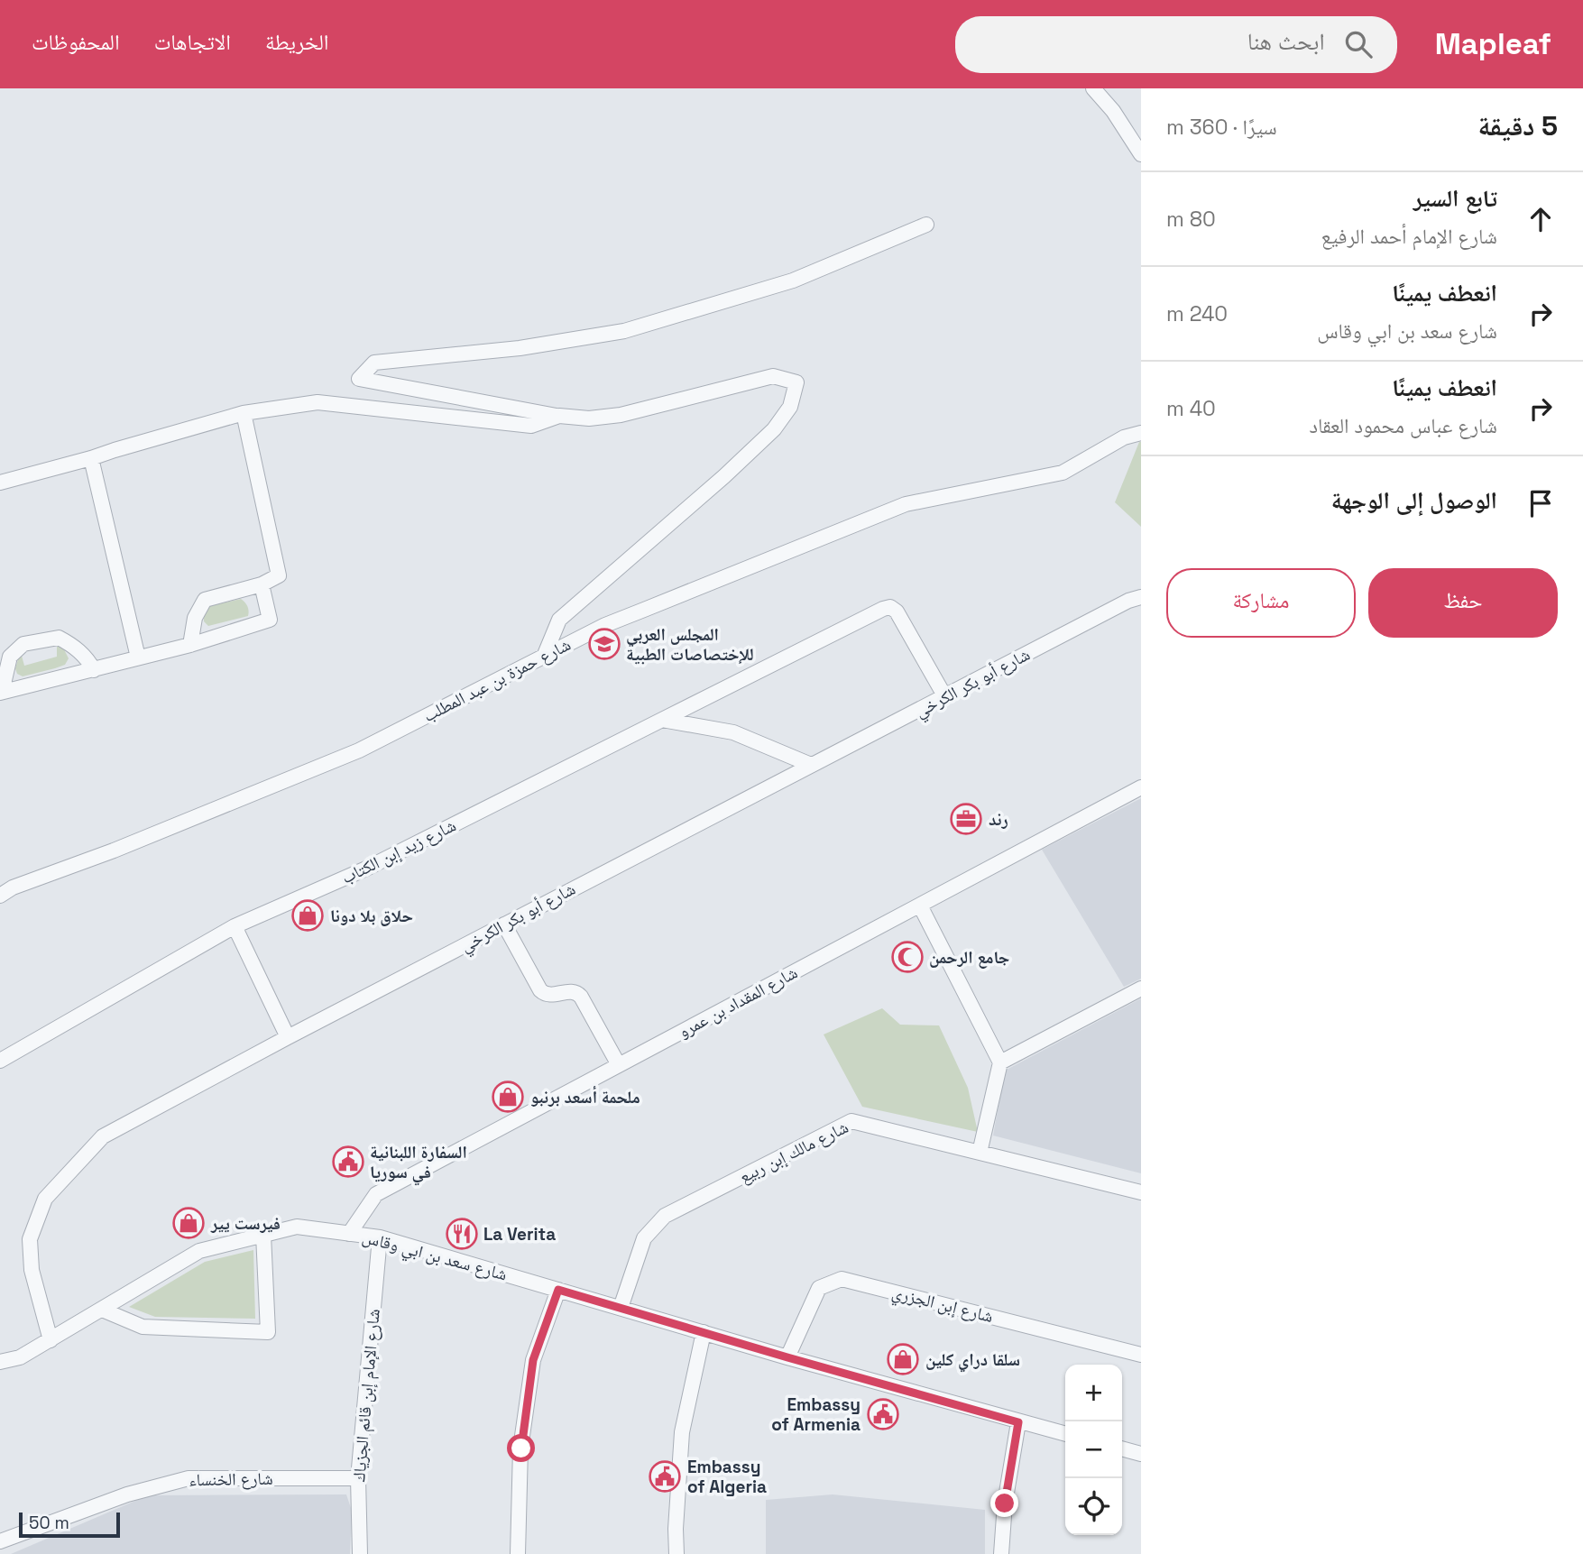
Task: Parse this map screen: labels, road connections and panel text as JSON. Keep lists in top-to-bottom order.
{
  "streets": {
    "street": [
      "شارع حمزة بن عبد المطلب",
      "شارع أبو بكر الكرخي",
      "شارع زيد إبن الكتاب",
      "شارع المقداد بن عمرو",
      "شارع مالك إبن ربيع",
      "شارع سعد بن ابي وقاس",
      "شارع إبن الجزري",
      "شارع الإمام إبن قائم الجزياك",
      "شارع الخنساء"
    ]
  },
  "crossings": [
    ["شارع أبو بكر الكرخي", "شارع زيد إبن الكتاب"],
    ["شارع أبو بكر الكرخي", "شارع سعد بن ابي وقاس"],
    ["شارع المقداد بن عمرو", "شارع سعد بن ابي وقاس"],
    ["شارع مالك إبن ربيع", "شارع سعد بن ابي وقاس"],
    ["شارع سعد بن ابي وقاس", "شارع إبن الجزري"],
    ["شارع سعد بن ابي وقاس", "شارع الإمام إبن قائم الجزياك"],
    ["شارع الإمام إبن قائم الجزياك", "شارع الخنساء"]
  ],
  "places": {
    "school or university": ["المجلس العربي للإختصاصات الطبية"],
    "office": ["رند"],
    "shop": [
      "حلاق بلا دونا",
      "ملحمة أسعد برنبو",
      "فيرست يير",
      "سلقا دراي كلين"
    ],
    "mosque": ["جامع الرحمن"],
    "public building": ["السفارة اللبنانية في سوريا", "Embassy of Armenia", "Embassy of Algeria"],
    "restaurant": ["La Verita"]
  },
  "scale_bar": "50 m",
  "page": {
    "header": "Mapleaf",
    "search": "ابحث هنا",
    "nav": ["الخريطة", "الاتجاهات", "المحفوظات"],
    "heading": ["5 دقيقة", "سيرًا · 360 m"],
    "list": [
      ["تابع السير", "شارع الإمام أحمد الرفيع", "80 m"],
      ["انعطف يمينًا", "شارع سعد بن ابي وقاس", "240 m"],
      ["انعطف يمينًا", "شارع عباس محمود العقاد", "40 m"],
      "الوصول إلى الوجهة"
    ],
    "buttons": ["حفظ", "مشاركة"],
    "map_buttons": ["+", "−"],
    "scale": "50 m"
  }
}
